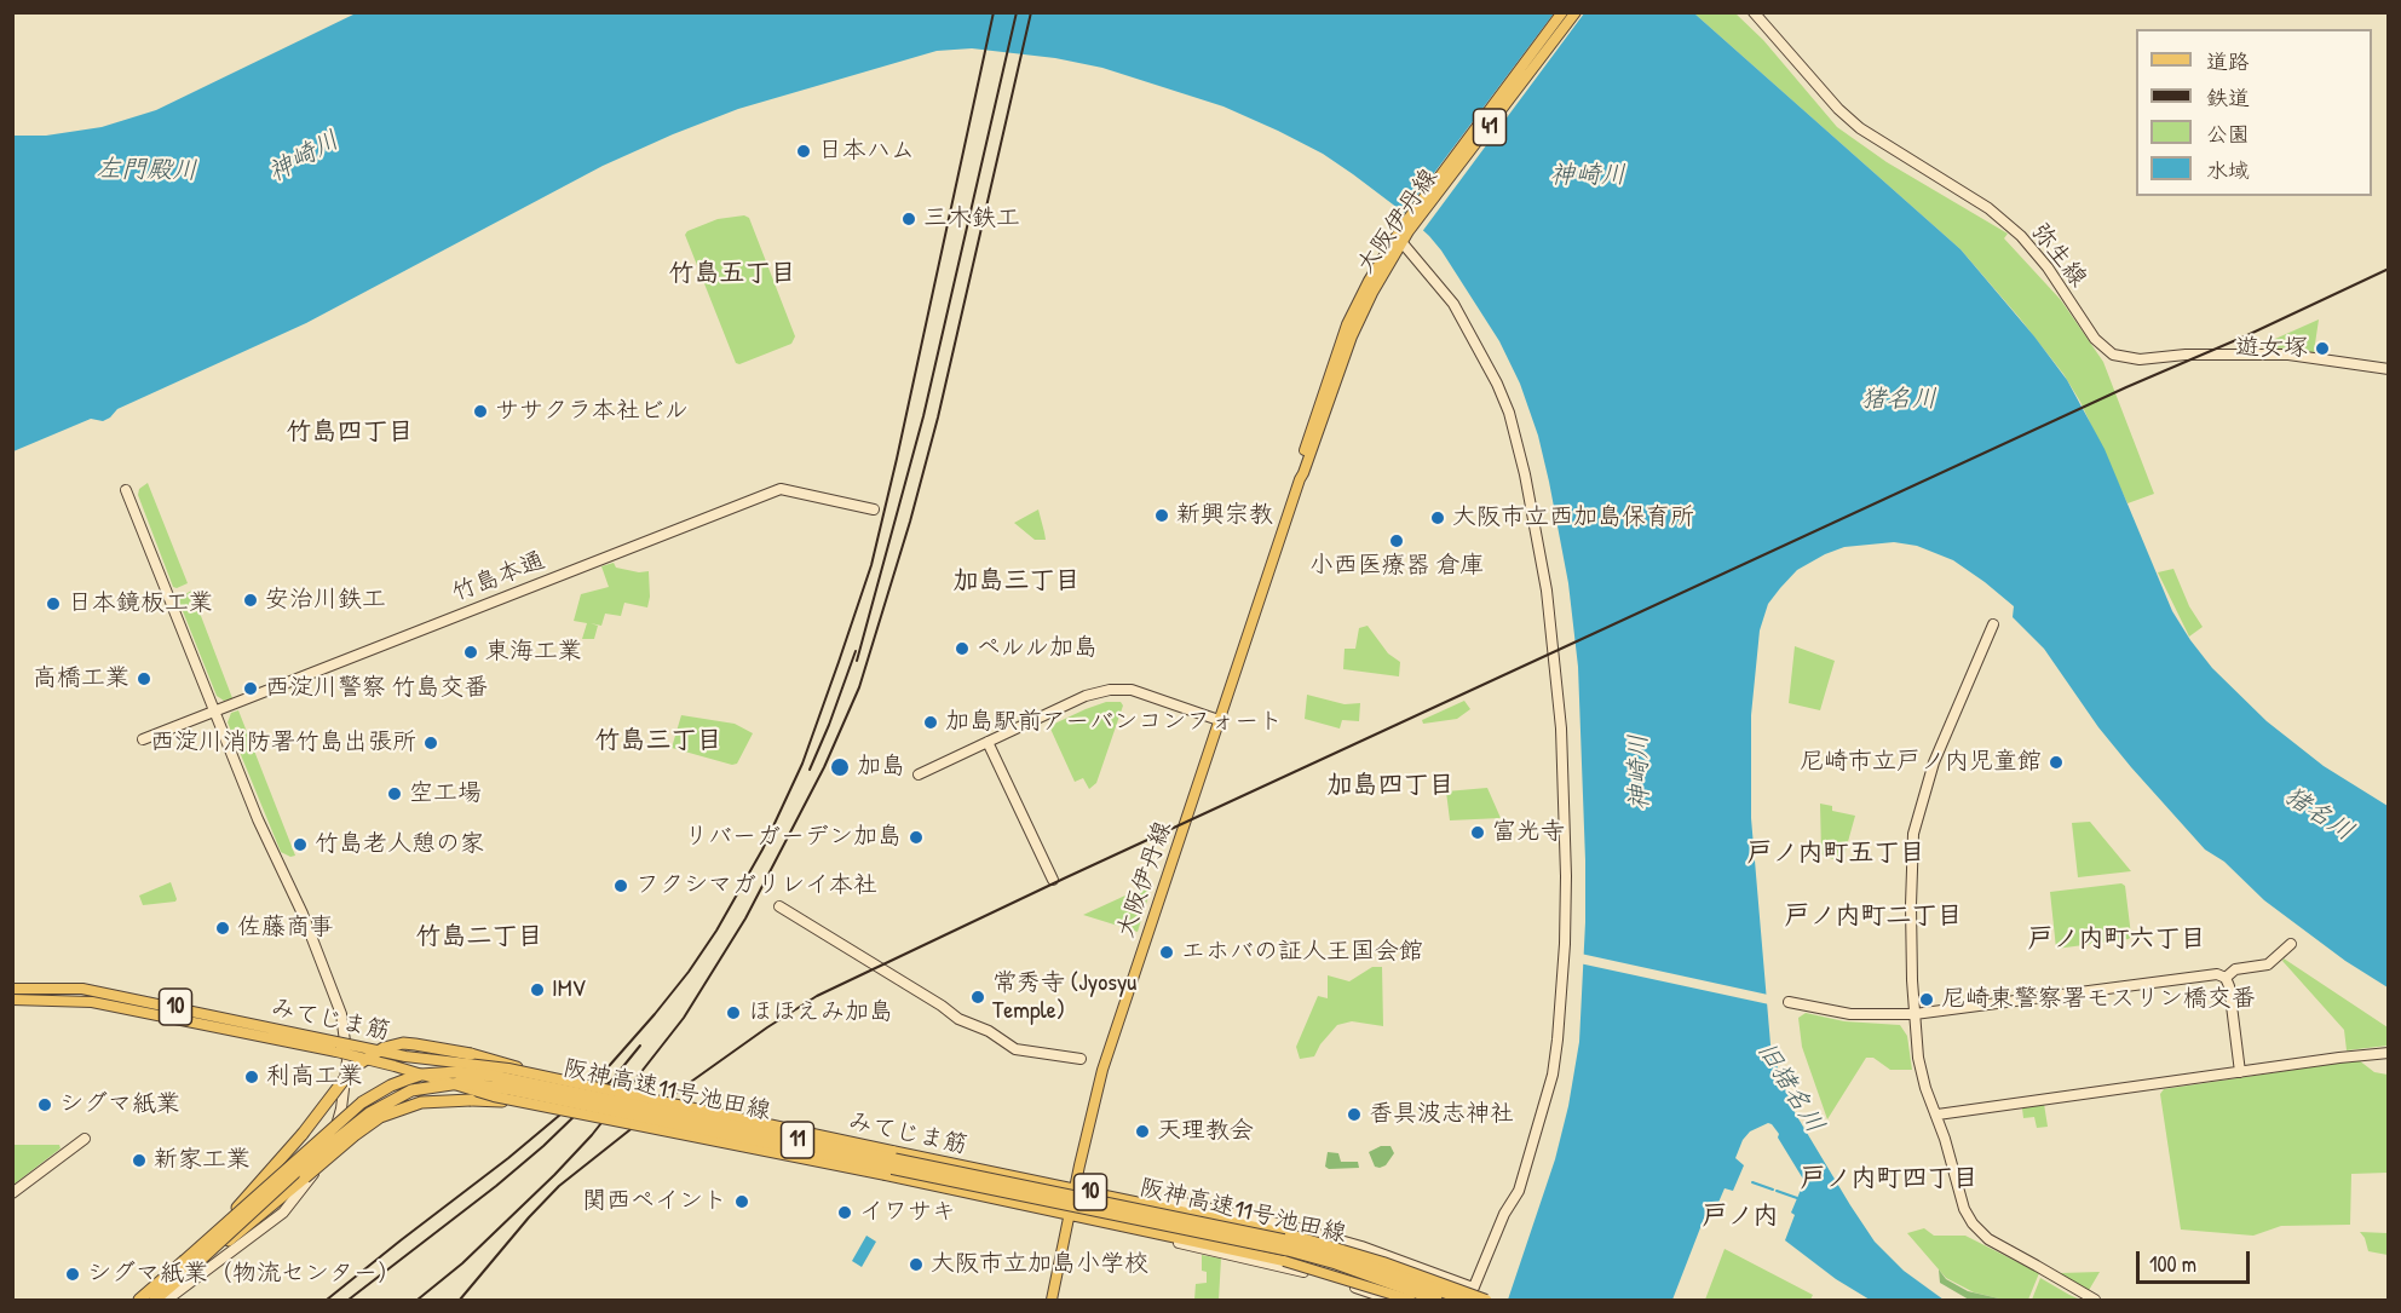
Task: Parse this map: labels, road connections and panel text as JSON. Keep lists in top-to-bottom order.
{
  "streets": {
    "highway": ["阪神高速11号池田線", "11"],
    "main road": [
      "41",
      "大阪伊丹線",
      "10",
      "みてじま筋"
    ],
    "street": ["弥生線", "竹島本通"]
  },
  "crossings": [
    ["大阪伊丹線", "みてじま筋"],
    ["みてじま筋", "11"],
    ["阪神高速11号池田線", "11"]
  ],
  "districts": [
    "竹島五丁目",
    "竹島四丁目",
    "加島三丁目",
    "竹島三丁目",
    "加島四丁目",
    "戸ノ内町五丁目",
    "戸ノ内町二丁目",
    "竹島二丁目",
    "戸ノ内町六丁目",
    "戸ノ内町四丁目",
    "戸ノ内"
  ],
  "water": [
    "神崎川",
    "左門殿川",
    "猪名川",
    "旧猪名川"
  ],
  "places": [
    "日本ハム",
    "三木鉄工",
    "遊女塚",
    "ササクラ本社ビル",
    "新興宗教",
    "大阪市立西加島保育所",
    "小西医療器 倉庫",
    "安治川鉄工",
    "日本鏡板工業",
    "ペルル加島",
    "東海工業",
    "高橋工業",
    "西淀川警察 竹島交番",
    "加島駅前アーバンコンフォート",
    "西淀川消防署竹島出張所",
    "尼崎市立戸ノ内児童館",
    "加島",
    "空工場",
    "富光寺",
    "リバーガーデン加島",
    "竹島老人憩の家",
    "フクシマガリレイ本社",
    "佐藤商事",
    "エホバの証人王国会館",
    "IMV",
    "常秀寺 (Jyosyu Temple)",
    "尼崎東警察署モスリン橋交番",
    "ほほえみ加島",
    "利高工業",
    "シグマ紙業",
    "香具波志神社",
    "天理教会",
    "新家工業",
    "関西ペイント",
    "イワサキ",
    "大阪市立加島小学校",
    "シグマ紙業（物流センター）"
  ],
  "legend": [
    "道路",
    "鉄道",
    "公園",
    "水域"
  ],
  "scale_bar": "100 m"
}
